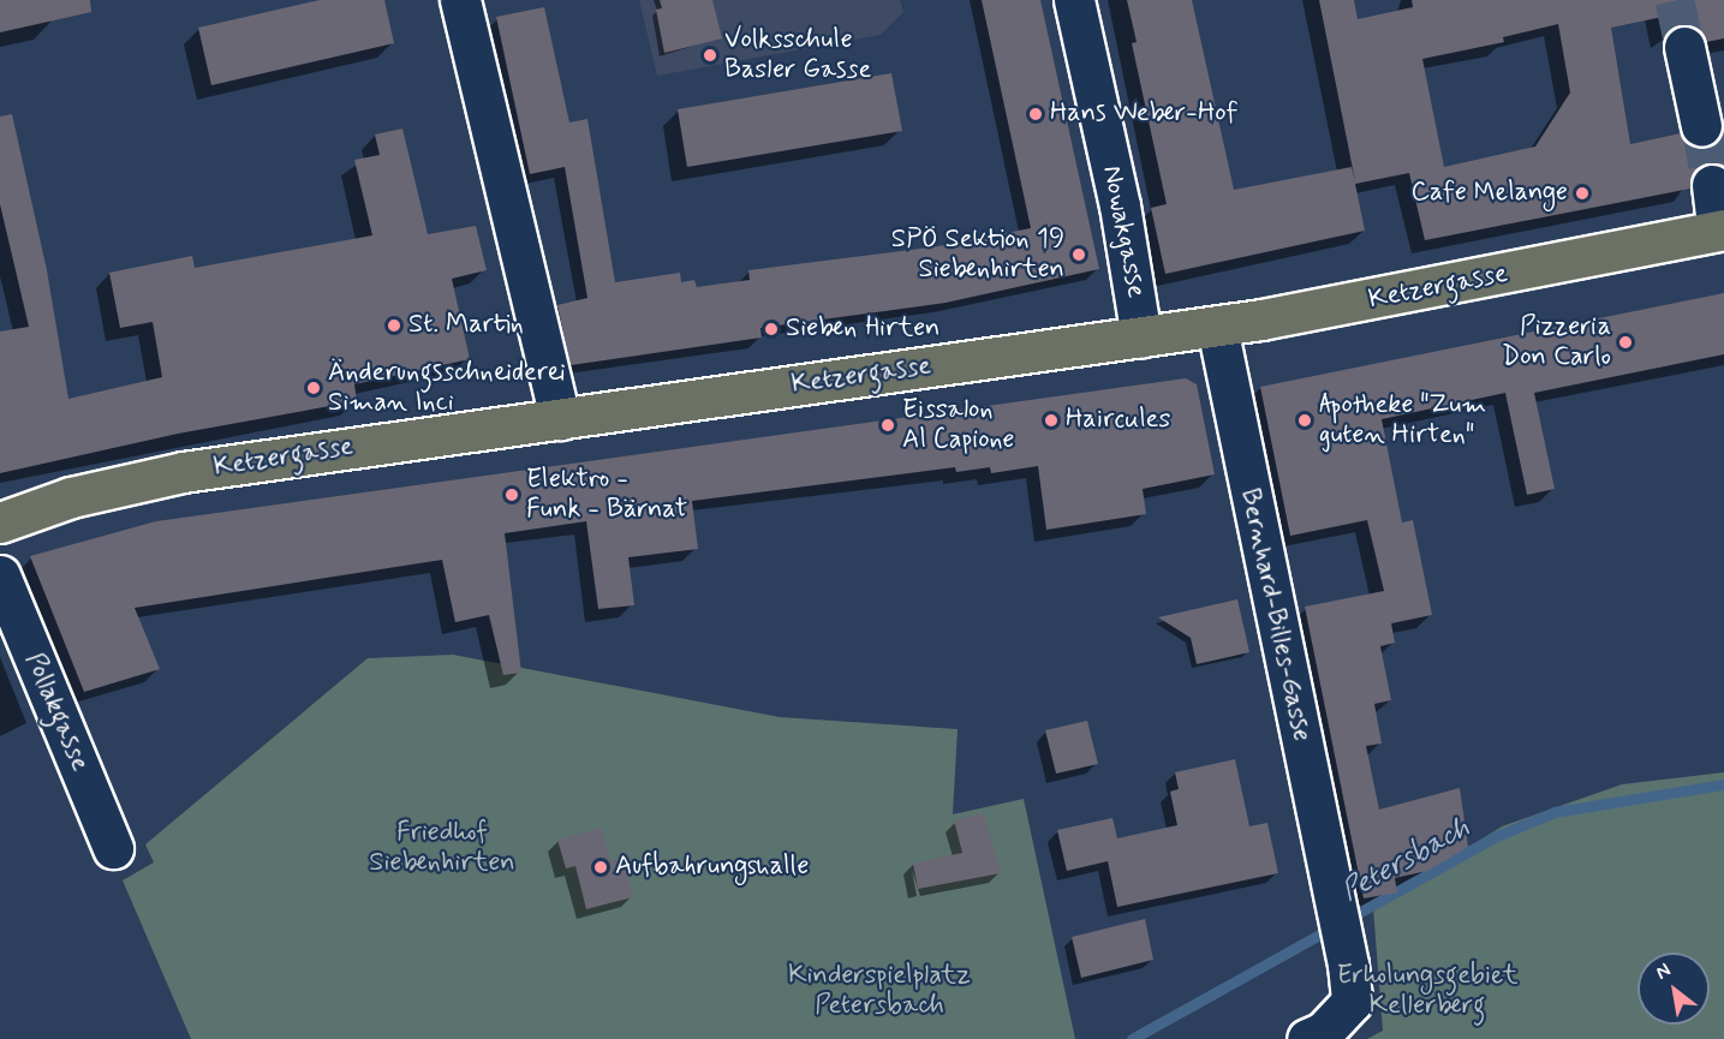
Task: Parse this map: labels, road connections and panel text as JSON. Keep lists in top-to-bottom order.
{
  "streets": {
    "main road": ["Ketzergasse"],
    "street": ["Nowakgasse", "Bernhard-Billes-Gasse", "Pollakgasse"]
  },
  "crossings": [
    ["Nowakgasse", "Ketzergasse"],
    ["Ketzergasse", "Bernhard-Billes-Gasse"]
  ],
  "water": ["Petersbach"],
  "parks": ["Friedhof Siebenhirten", "Kinderspielplatz Petersbach", "Erholungsgebiet Kellerberg"],
  "places": [
    "Volksschule Basler Gasse",
    "Hans Weber-Hof",
    "Cafe Melange",
    "SPÖ Sektion 19 Siebenhirten",
    "St. Martin",
    "Sieben Hirten",
    "Pizzeria Don Carlo",
    "Änderungsschneiderei Siman Inci",
    "Haircules",
    "Apotheke \"Zum guten Hirten\"",
    "Eissalon Al Capione",
    "Elektro - Funk - Bärnat",
    "Aufbahrungshalle"
  ],
  "north": "top left"
}
